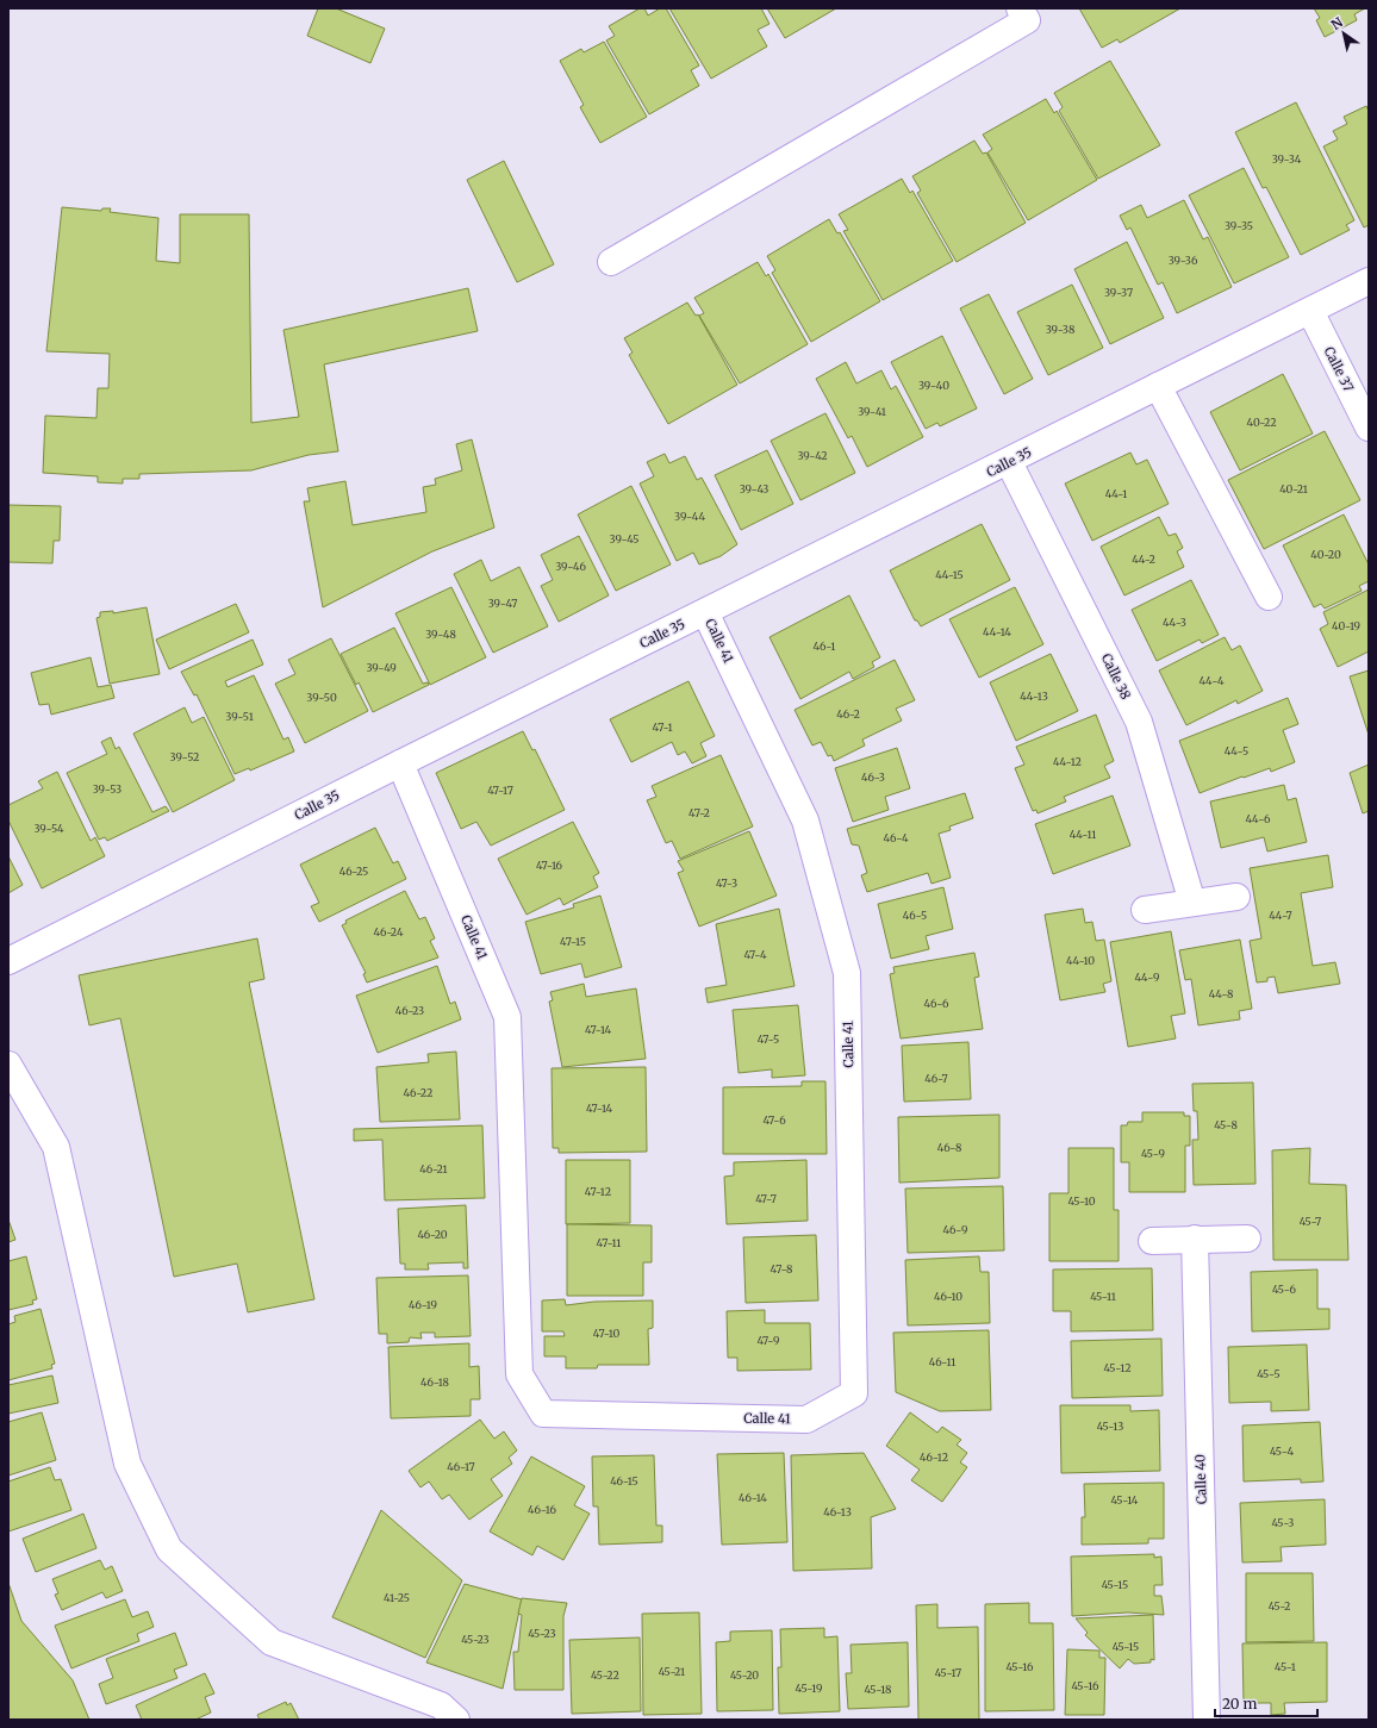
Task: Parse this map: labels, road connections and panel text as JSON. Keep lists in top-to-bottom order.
{
  "streets": {
    "street": [
      "Calle 37",
      "Calle 35",
      "Calle 41",
      "Calle 38",
      "Calle 40"
    ]
  },
  "crossings": [
    ["Calle 37", "Calle 35"],
    ["Calle 35", "Calle 41"],
    ["Calle 35", "Calle 38"]
  ],
  "house_numbers": [
    "39-34",
    "39-35",
    "39-36",
    "39-37",
    "39-38",
    "39-40",
    "39-41",
    "40-22",
    "39-42",
    "39-43",
    "40-21",
    "44-1",
    "39-44",
    "39-45",
    "40-20",
    "44-2",
    "39-46",
    "44-15",
    "39-47",
    "44-3",
    "40-19",
    "44-14",
    "39-48",
    "46-1",
    "39-49",
    "44-4",
    "44-13",
    "39-50",
    "46-2",
    "39-51",
    "47-1",
    "44-5",
    "39-52",
    "44-12",
    "46-3",
    "39-53",
    "47-17",
    "47-2",
    "44-6",
    "39-54",
    "44-11",
    "46-4",
    "47-16",
    "46-25",
    "47-3",
    "46-5",
    "44-7",
    "46-24",
    "47-15",
    "47-4",
    "44-10",
    "44-9",
    "44-8",
    "46-6",
    "46-23",
    "47-14",
    "47-5",
    "46-7",
    "46-22",
    "47-14",
    "47-6",
    "45-8",
    "46-8",
    "45-9",
    "46-21",
    "47-12",
    "47-7",
    "45-10",
    "45-7",
    "46-9",
    "46-20",
    "47-11",
    "47-8",
    "45-6",
    "46-10",
    "45-11",
    "46-19",
    "47-10",
    "47-9",
    "46-11",
    "45-12",
    "45-5",
    "46-18",
    "45-13",
    "45-4",
    "46-12",
    "46-17",
    "46-15",
    "46-14",
    "45-14",
    "46-16",
    "46-13",
    "45-3",
    "45-15",
    "41-25",
    "45-2",
    "45-23",
    "45-23",
    "45-15",
    "45-16",
    "45-1",
    "45-21",
    "45-17",
    "45-22",
    "45-20",
    "45-16",
    "45-19",
    "45-18"
  ],
  "scale_bar": "20 m",
  "north": "top left"
}
